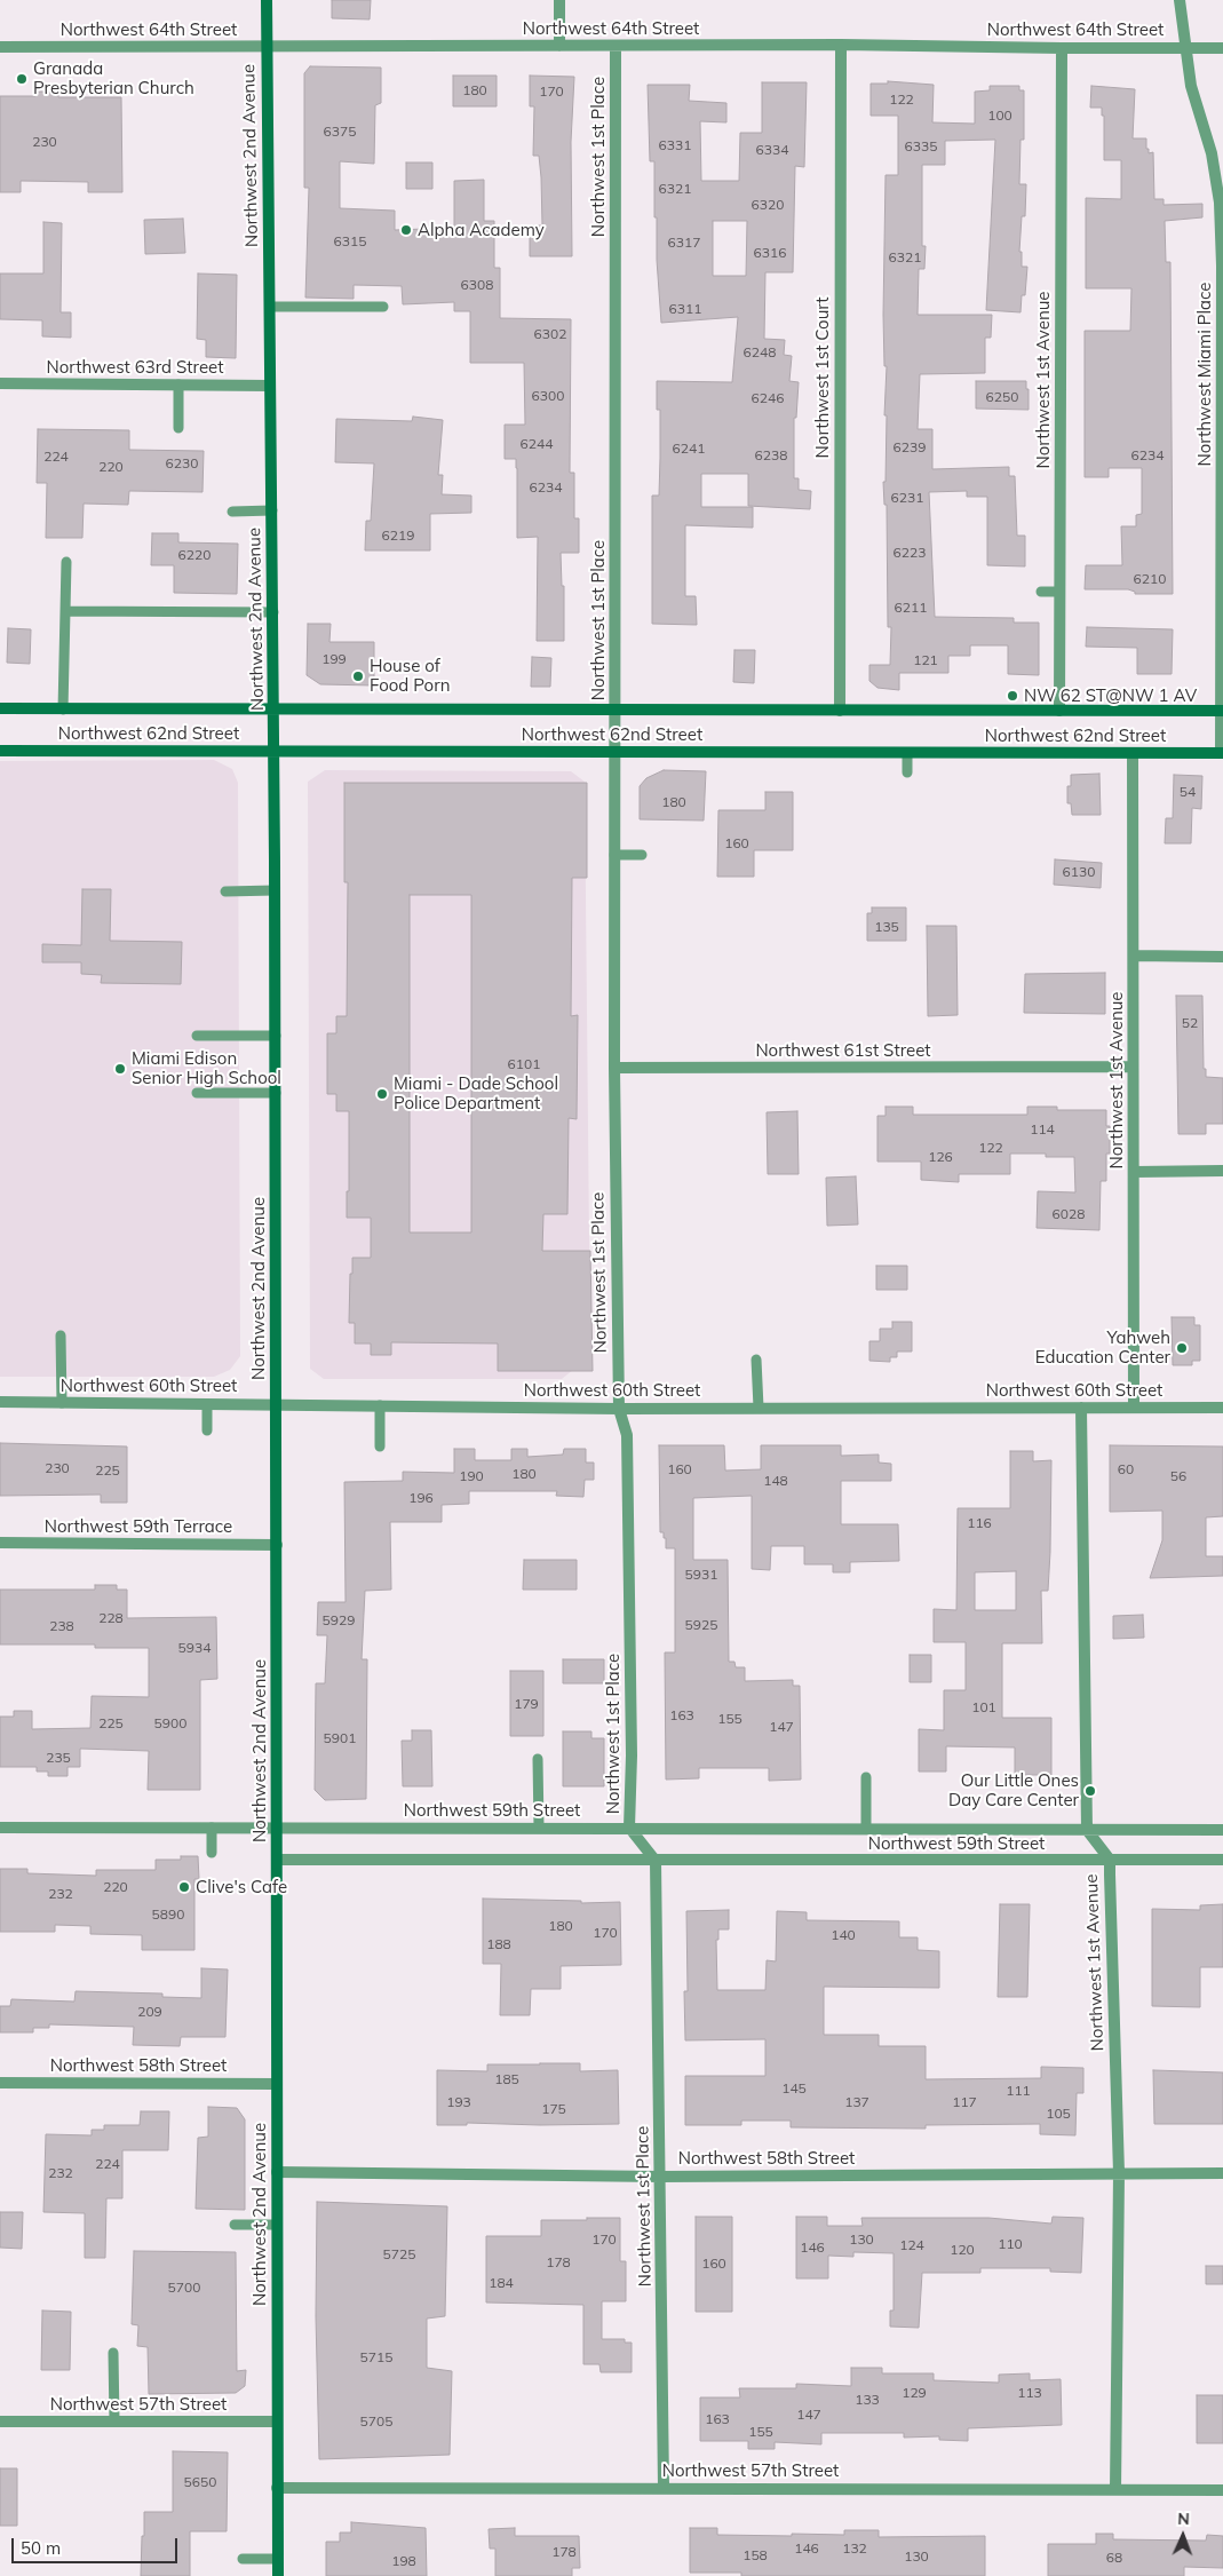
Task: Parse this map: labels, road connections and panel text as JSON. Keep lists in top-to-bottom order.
{
  "streets": {
    "street": [
      "Northwest 64th Street",
      "Northwest 2nd Avenue",
      "Northwest 1st Place",
      "Northwest 63rd Street",
      "Northwest Miami Place",
      "Northwest 1st Court",
      "Northwest 1st Avenue",
      "Northwest 62nd Street",
      "Northwest 61st Street",
      "Northwest 60th Street",
      "Northwest 59th Terrace",
      "Northwest 59th Street",
      "Northwest 58th Street",
      "Northwest 57th Street"
    ]
  },
  "crossings": [
    ["Northwest 64th Street", "Northwest 2nd Avenue"],
    ["Northwest 64th Street", "Northwest 1st Place"],
    ["Northwest 64th Street", "Northwest Miami Place"],
    ["Northwest 64th Street", "Northwest 1st Court"],
    ["Northwest 64th Street", "Northwest 1st Avenue"],
    ["Northwest 2nd Avenue", "Northwest 63rd Street"],
    ["Northwest 2nd Avenue", "Northwest 62nd Street"],
    ["Northwest 2nd Avenue", "Northwest 60th Street"],
    ["Northwest 2nd Avenue", "Northwest 59th Terrace"],
    ["Northwest 2nd Avenue", "Northwest 59th Street"],
    ["Northwest 2nd Avenue", "Northwest 58th Street"],
    ["Northwest 2nd Avenue", "Northwest 57th Street"],
    ["Northwest 1st Place", "Northwest 62nd Street"],
    ["Northwest 1st Place", "Northwest 61st Street"],
    ["Northwest 1st Place", "Northwest 60th Street"],
    ["Northwest 1st Place", "Northwest 59th Street"],
    ["Northwest 1st Place", "Northwest 58th Street"],
    ["Northwest 1st Place", "Northwest 57th Street"],
    ["Northwest Miami Place", "Northwest 62nd Street"],
    ["Northwest 1st Court", "Northwest 62nd Street"],
    ["Northwest 1st Avenue", "Northwest 62nd Street"],
    ["Northwest 1st Avenue", "Northwest 61st Street"],
    ["Northwest 1st Avenue", "Northwest 60th Street"],
    ["Northwest 1st Avenue", "Northwest 59th Street"],
    ["Northwest 1st Avenue", "Northwest 58th Street"],
    ["Northwest 1st Avenue", "Northwest 57th Street"]
  ],
  "places": [
    "Granada Presbyterian Church",
    "Alpha Academy",
    "House of Food Porn",
    "NW 62 ST@NW 1 AV",
    "Miami Edison Senior High School",
    "Miami - Dade School Police Department",
    "Yahweh Education Center",
    "Our Little Ones Day Care Center",
    "Clive's Cafe"
  ],
  "house_numbers": [
    "180",
    "170",
    "122",
    "100",
    "6375",
    "230",
    "6331",
    "6335",
    "6334",
    "6321",
    "6320",
    "6315",
    "6317",
    "6316",
    "6321",
    "6308",
    "6311",
    "6302",
    "6248",
    "6300",
    "6250",
    "6246",
    "6244",
    "6239",
    "6241",
    "6238",
    "6234",
    "224",
    "6230",
    "220",
    "6234",
    "6231",
    "6219",
    "6223",
    "6220",
    "6210",
    "6211",
    "199",
    "121",
    "54",
    "180",
    "160",
    "6130",
    "135",
    "52",
    "6101",
    "114",
    "122",
    "126",
    "6028",
    "230",
    "160",
    "60",
    "225",
    "180",
    "190",
    "56",
    "148",
    "196",
    "116",
    "5931",
    "228",
    "5929",
    "5925",
    "238",
    "5934",
    "179",
    "101",
    "163",
    "155",
    "225",
    "5900",
    "147",
    "5901",
    "235",
    "220",
    "232",
    "5890",
    "180",
    "170",
    "140",
    "188",
    "209",
    "185",
    "145",
    "111",
    "193",
    "137",
    "117",
    "175",
    "105",
    "224",
    "232",
    "170",
    "130",
    "110",
    "124",
    "146",
    "120",
    "5725",
    "178",
    "160",
    "184",
    "5700",
    "5715",
    "129",
    "113",
    "133",
    "147",
    "163",
    "5705",
    "155",
    "5650",
    "146",
    "132",
    "178",
    "158",
    "130",
    "68",
    "198"
  ],
  "scale_bar": "50 m",
  "north": "top"
}
